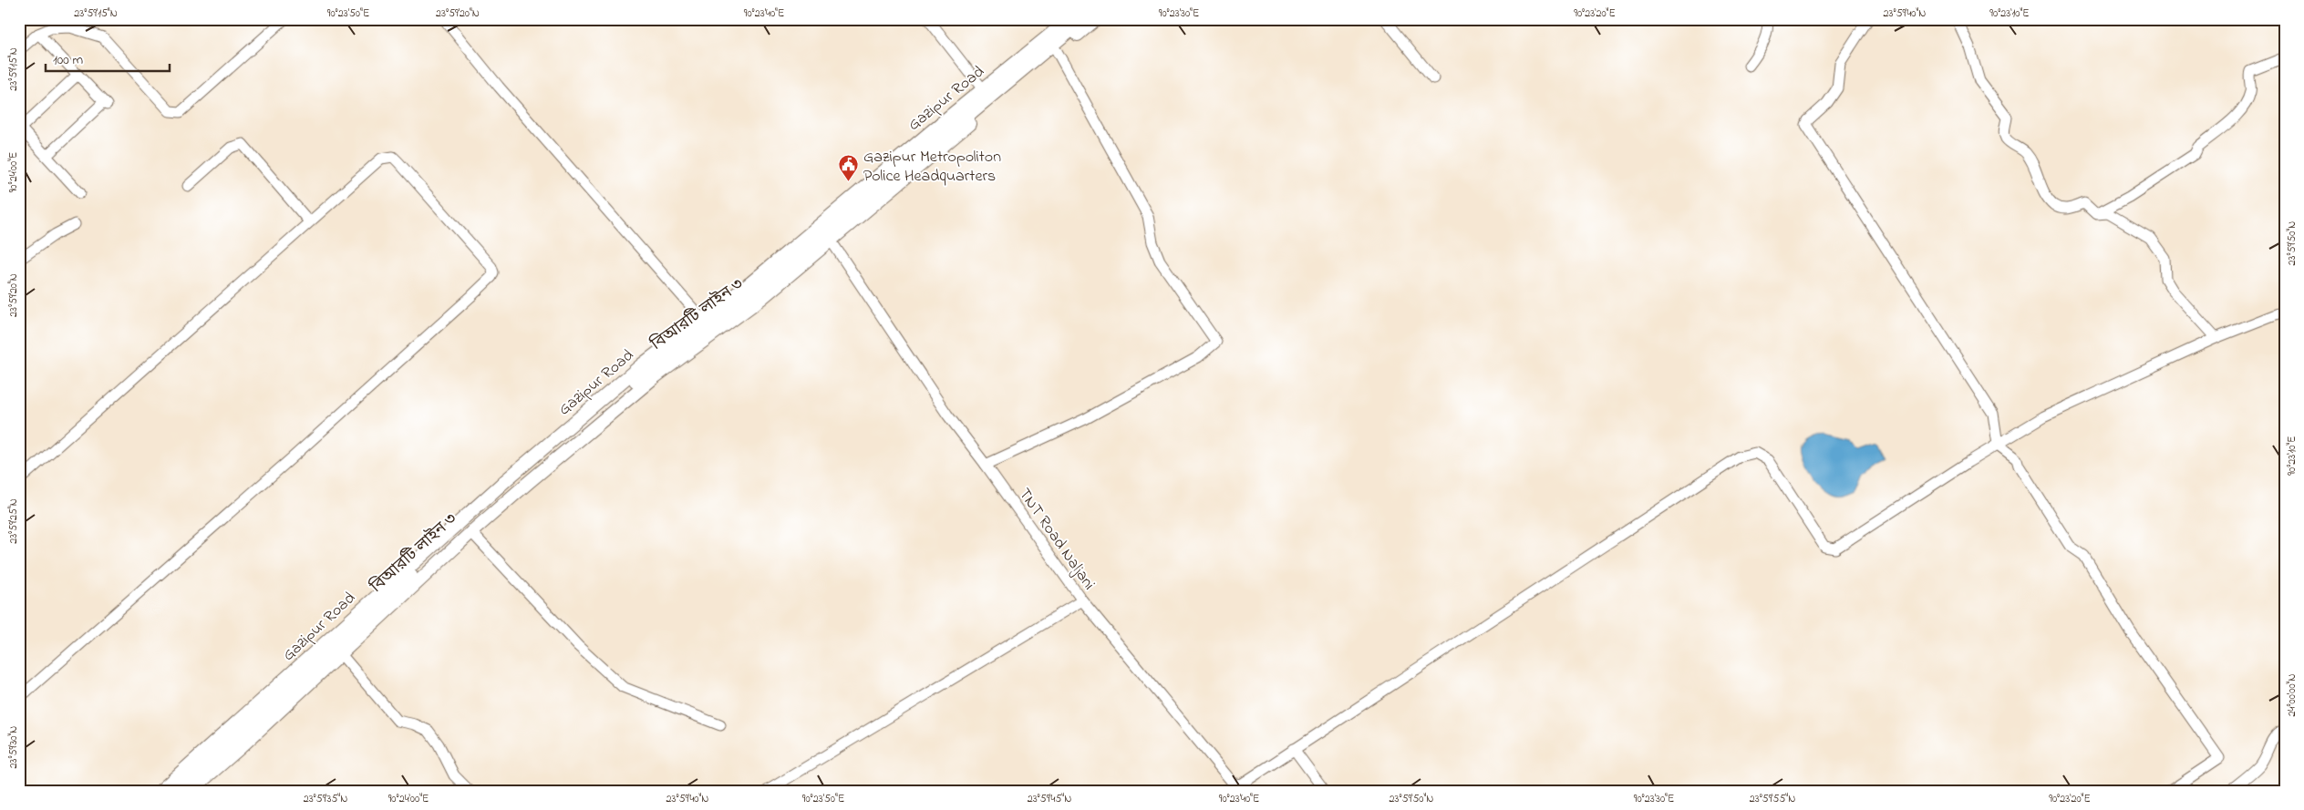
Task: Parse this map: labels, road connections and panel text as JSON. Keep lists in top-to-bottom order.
{
  "streets": {
    "main road": ["Gazipur Road", "বিআরটি লাইন ৩"],
    "street": ["TNT Road Naljani"]
  },
  "places": {
    "public building": ["Gazipur Metropoliton Police Headquarters"]
  },
  "scale_bar": "100 m",
  "coordinates": [
    "23°59'15\"N",
    "90°23'50\"E",
    "23°59'20\"N",
    "90°23'40\"E",
    "90°23'30\"E",
    "90°23'20\"E",
    "23°59'40\"N",
    "90°23'10\"E",
    "90°24'00\"E",
    "23°59'50\"N",
    "23°59'25\"N",
    "24°00'00\"N",
    "23°59'30\"N",
    "23°59'35\"N",
    "23°59'45\"N",
    "23°59'55\"N"
  ]
}
